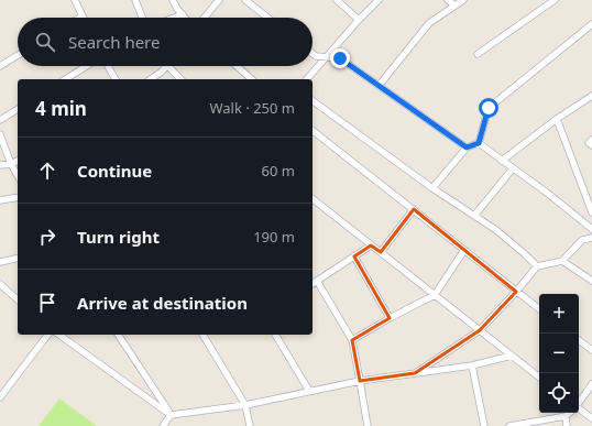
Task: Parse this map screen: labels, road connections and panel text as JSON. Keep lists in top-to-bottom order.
{
  "page": {
    "search": "Search here",
    "heading": ["4 min", "Walk · 250 m"],
    "list": [
      ["Continue", "60 m"],
      ["Turn right", "190 m"],
      "Arrive at destination"
    ],
    "map_buttons": ["+", "−"]
  }
}
